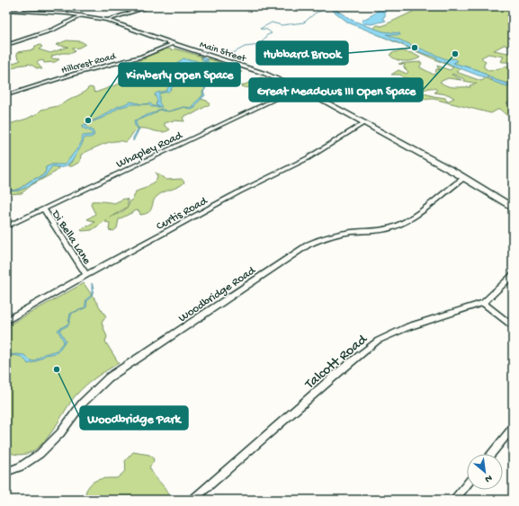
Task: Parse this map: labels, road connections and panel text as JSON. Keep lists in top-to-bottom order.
{
  "streets": {
    "main road": ["Main Street"],
    "street": [
      "Hillcrest Road",
      "Whapley Road",
      "Curtis Road",
      "Di Bella Lane",
      "Woodbridge Road",
      "Talcott Road"
    ]
  },
  "crossings": [
    ["Main Street", "Hillcrest Road"],
    ["Main Street", "Whapley Road"],
    ["Main Street", "Curtis Road"],
    ["Main Street", "Woodbridge Road"],
    ["Whapley Road", "Di Bella Lane"],
    ["Curtis Road", "Di Bella Lane"]
  ],
  "places": [
    "Hubbard Brook",
    "Great Meadows III Open Space",
    "Kimberly Open Space",
    "Woodbridge Park"
  ],
  "north": "bottom right"
}
